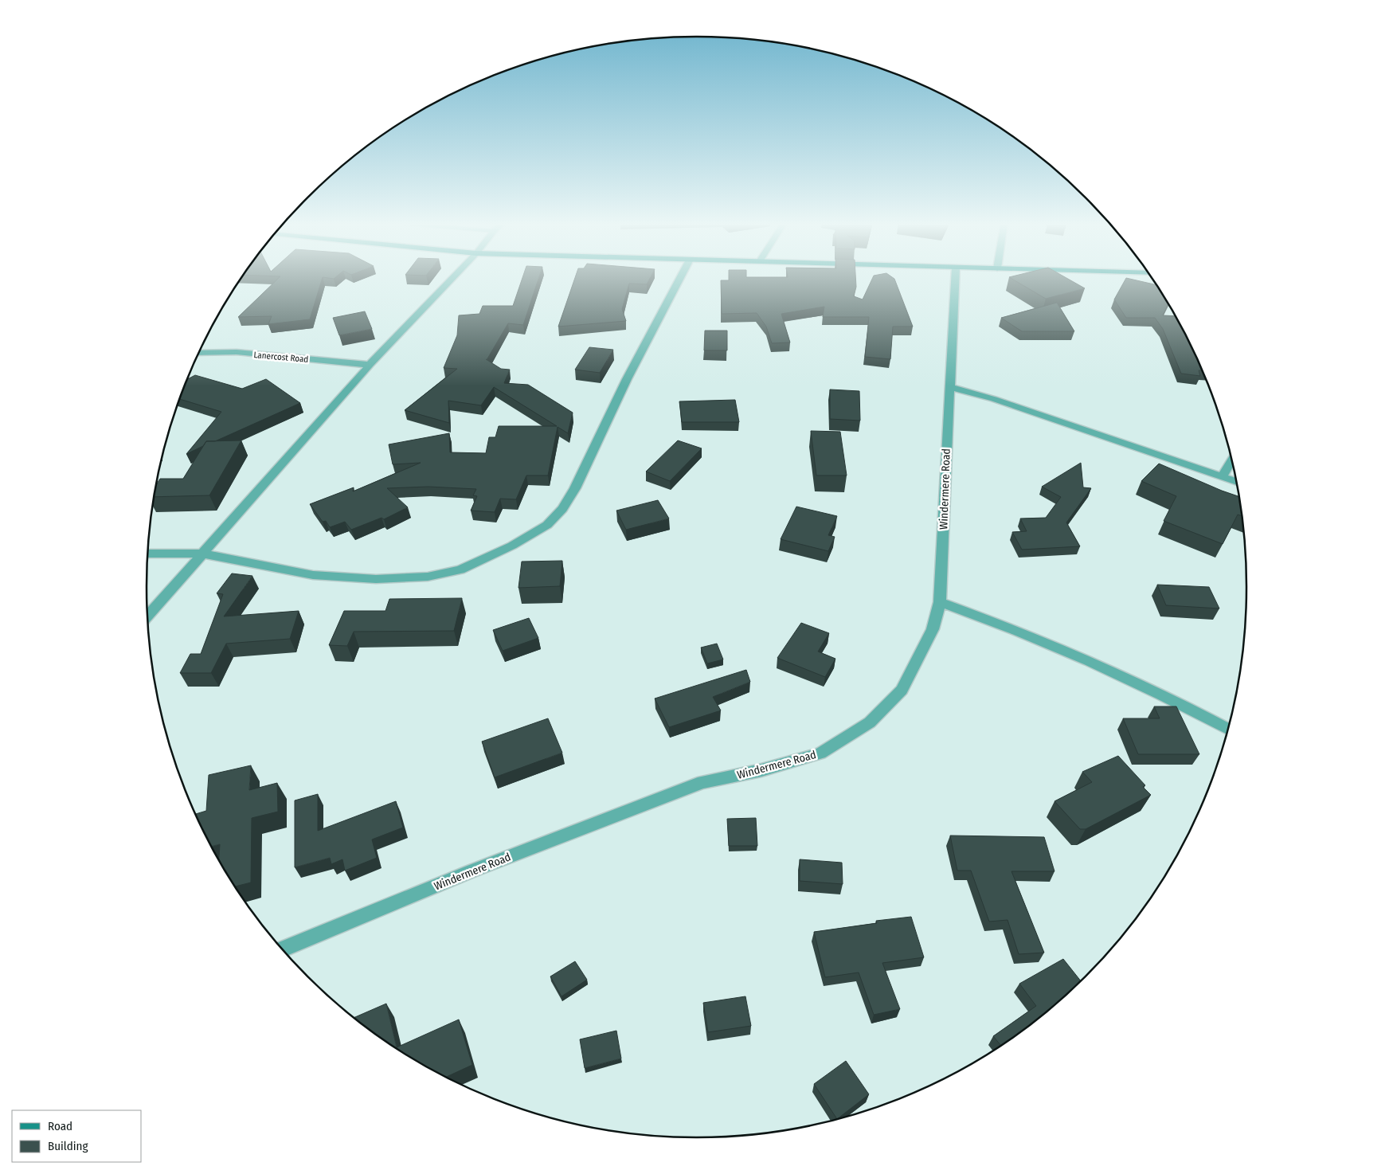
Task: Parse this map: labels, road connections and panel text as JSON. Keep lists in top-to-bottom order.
{
  "streets": {
    "street": ["Lanercost Road", "Windermere Road"]
  },
  "legend": ["Road", "Building"]
}
